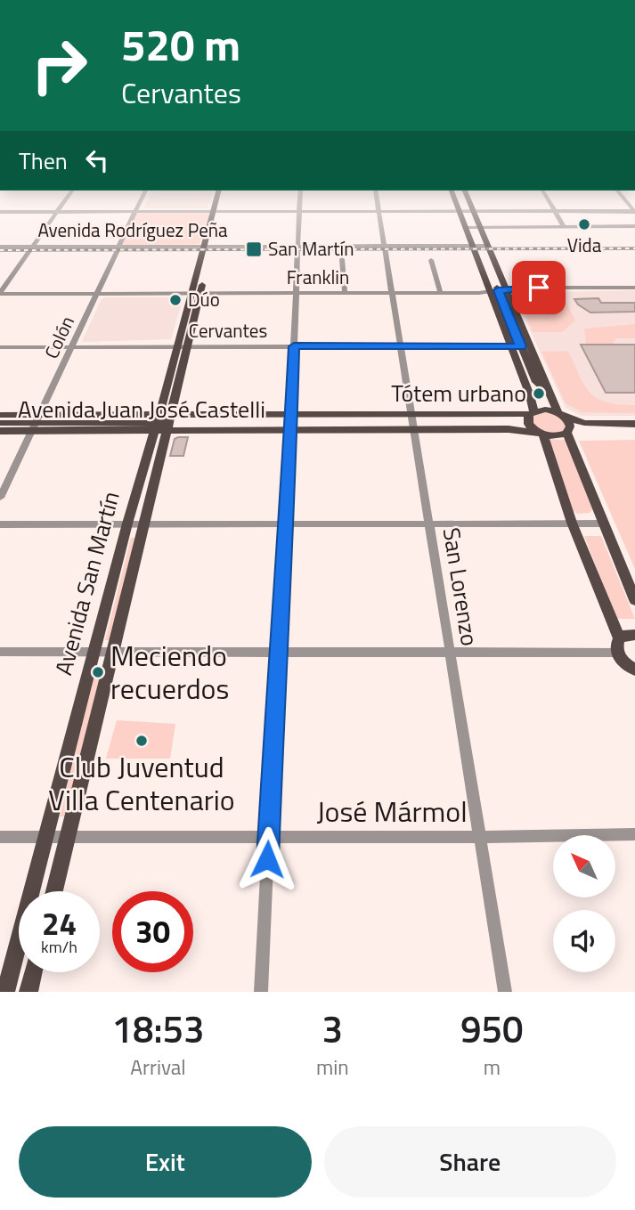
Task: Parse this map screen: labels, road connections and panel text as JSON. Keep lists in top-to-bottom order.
{
  "streets": {
    "main road": ["Avenida Juan José Castelli", "Avenida San Martín"],
    "street": [
      "Avenida Rodríguez Peña",
      "Franklin",
      "Cervantes",
      "Colón",
      "San Lorenzo",
      "José Mármol"
    ]
  },
  "crossings": [
    ["Avenida Rodríguez Peña", "Colón"],
    ["Avenida Rodríguez Peña", "Avenida San Martín"],
    ["Avenida Rodríguez Peña", "San Lorenzo"],
    ["Franklin", "Colón"],
    ["Franklin", "Avenida San Martín"],
    ["Franklin", "San Lorenzo"],
    ["Cervantes", "Colón"],
    ["Cervantes", "Avenida San Martín"],
    ["Cervantes", "San Lorenzo"],
    ["Colón", "Avenida Juan José Castelli"],
    ["Avenida Juan José Castelli", "Avenida San Martín"],
    ["Avenida Juan José Castelli", "San Lorenzo"],
    ["Avenida San Martín", "José Mármol"],
    ["San Lorenzo", "José Mármol"]
  ],
  "places": {
    "other": [
      "Vida",
      "Dúo",
      "Tótem urbano",
      "Meciendo recuerdos",
      "Club Juventud Villa Centenario"
    ],
    "transit": ["San Martín"]
  },
  "north": "top left",
  "page": {
    "turn": ["520 m", "Cervantes"],
    "then": "Then",
    "speed": "24 km/h",
    "limit": "30",
    "eta": [
      "18:53",
      "Arrival",
      "3",
      "min",
      "950",
      "m"
    ],
    "buttons": ["Exit", "Share"]
  }
}
